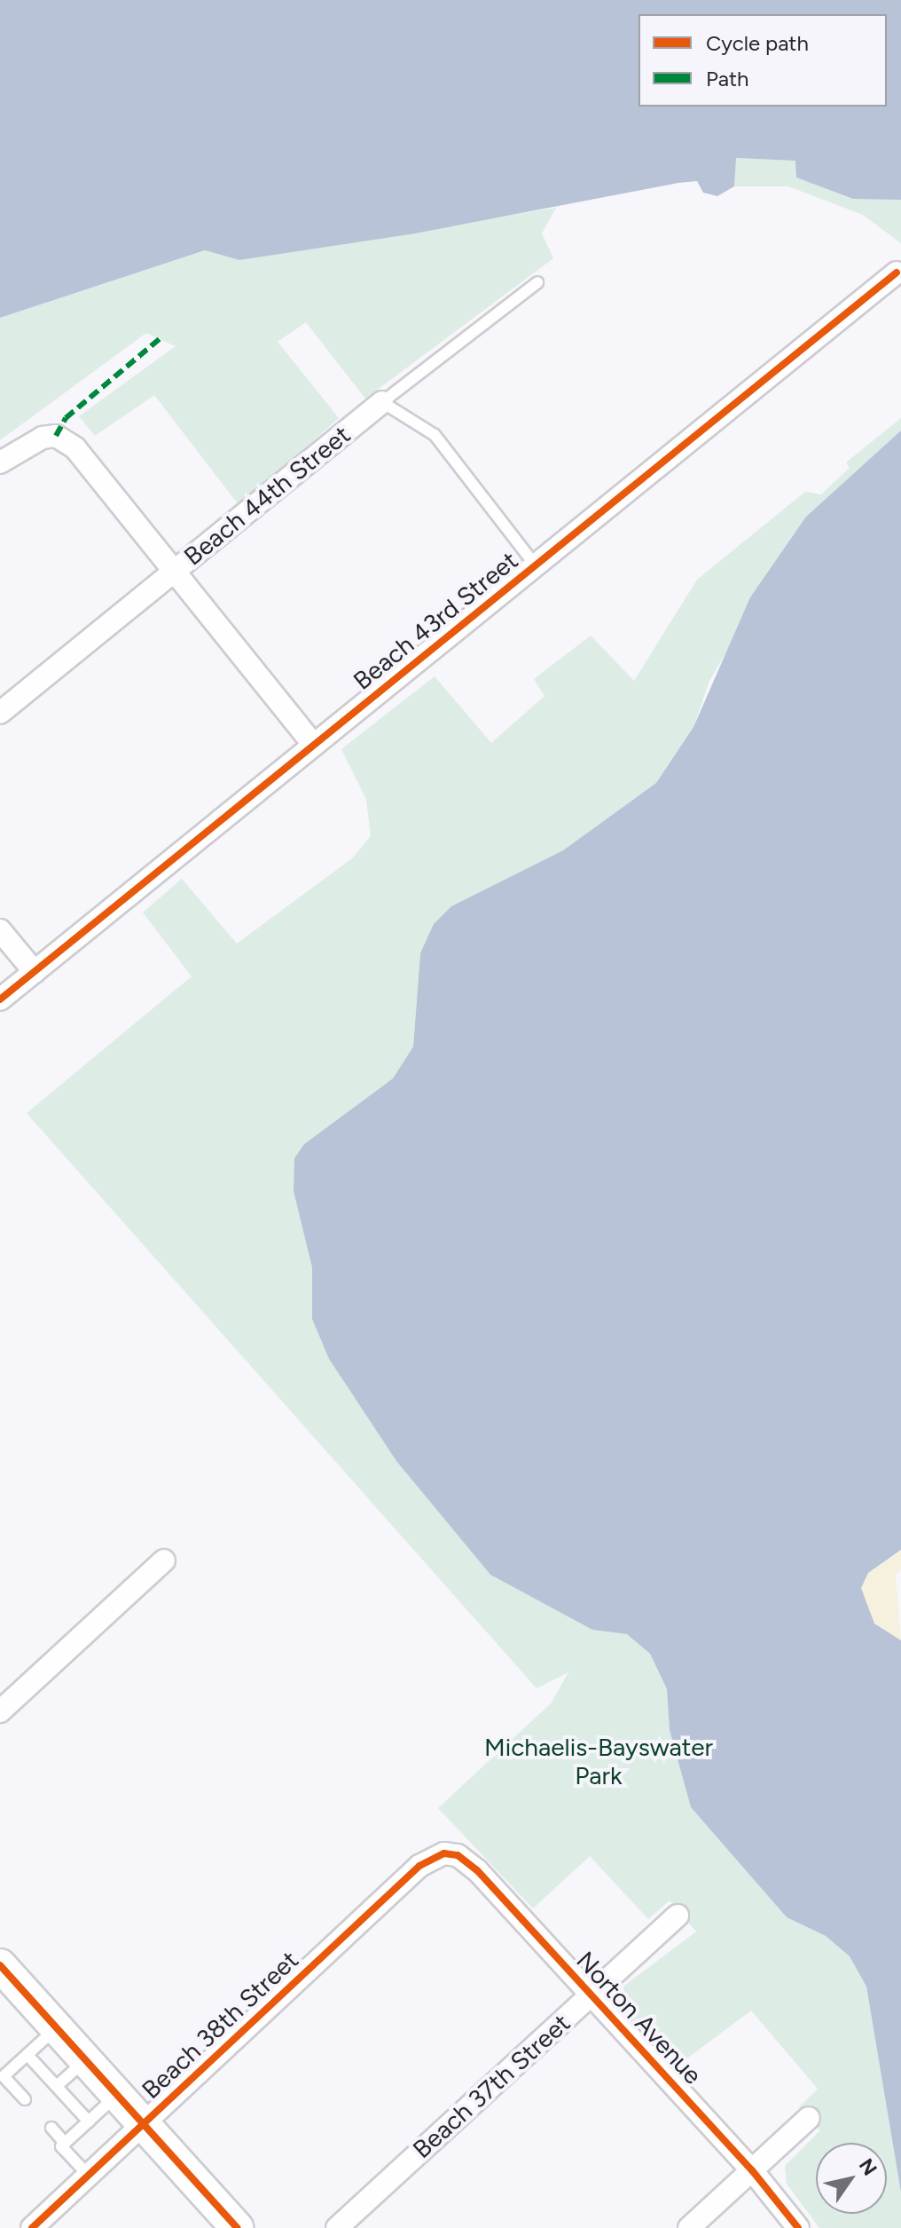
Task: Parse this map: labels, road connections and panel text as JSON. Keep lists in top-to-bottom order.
{
  "streets": {
    "street": [
      "Beach 44th Street",
      "Beach 43rd Street",
      "Norton Avenue",
      "Beach 38th Street",
      "Beach 37th Street"
    ]
  },
  "crossings": [
    ["Norton Avenue", "Beach 38th Street"],
    ["Norton Avenue", "Beach 37th Street"]
  ],
  "parks": ["Michaelis-Bayswater Park"],
  "legend": ["Cycle path", "Path"],
  "north": "top right"
}
